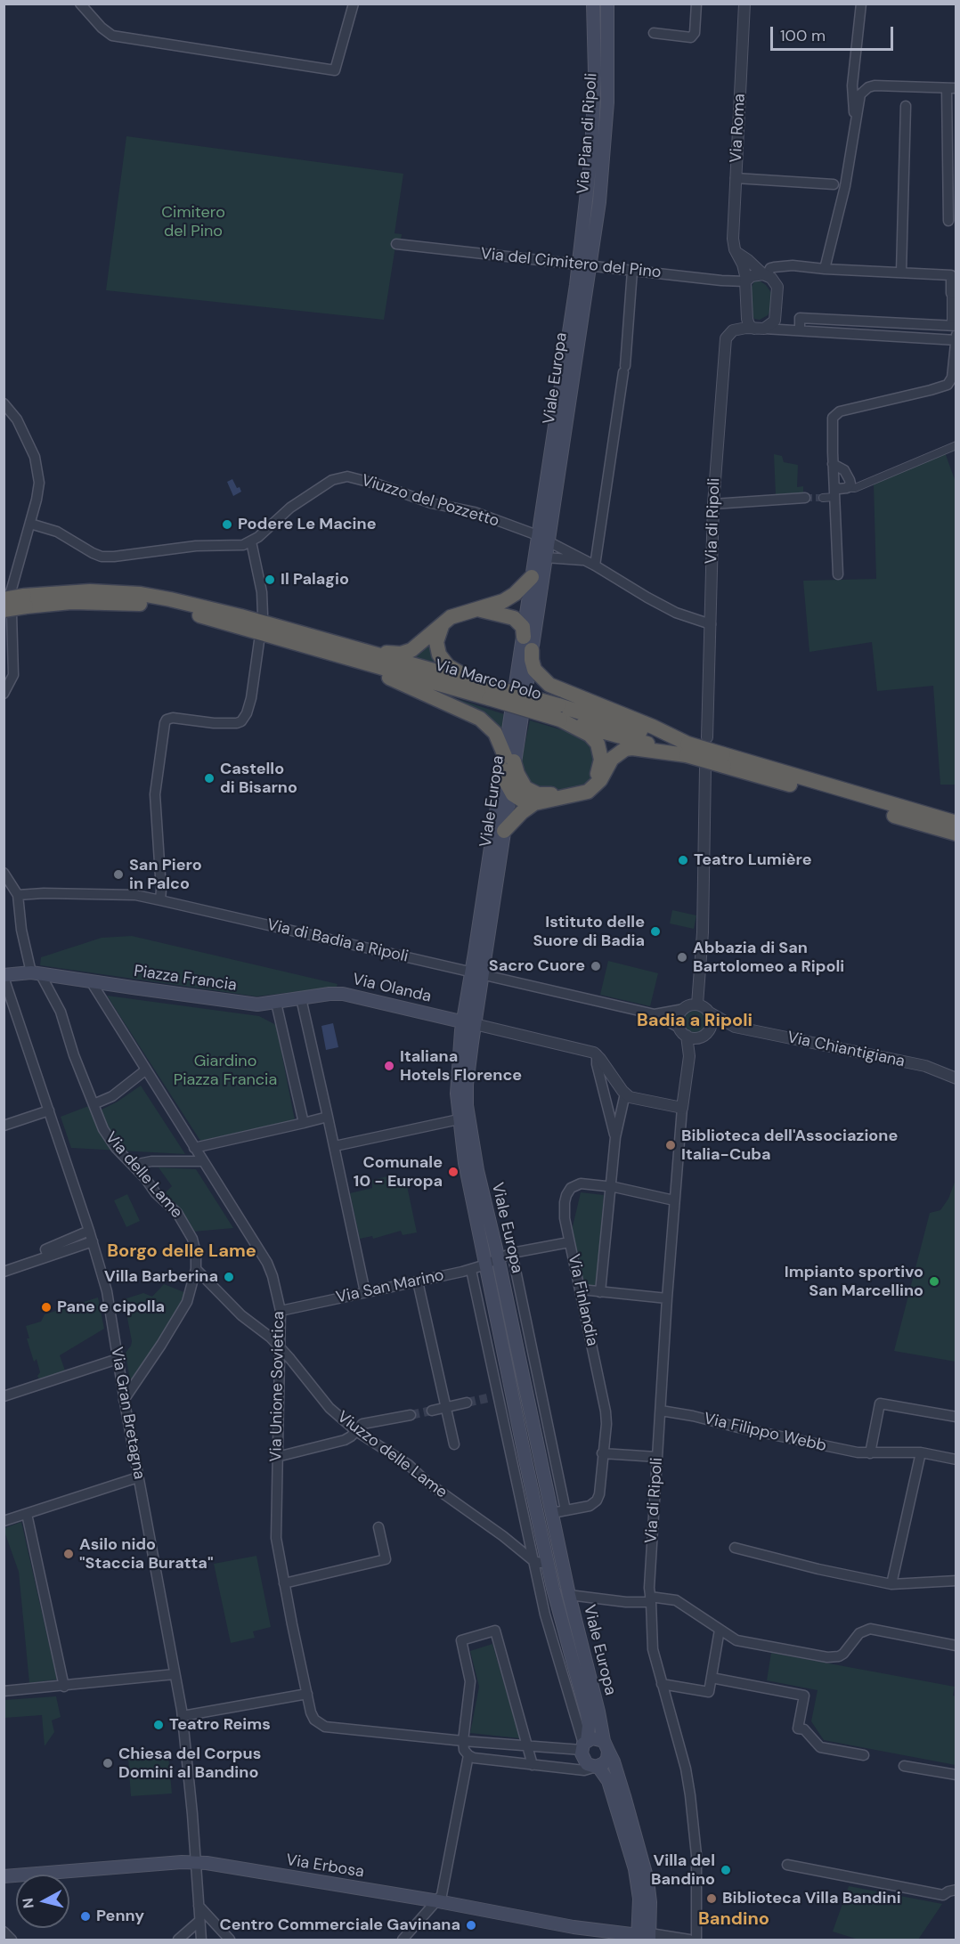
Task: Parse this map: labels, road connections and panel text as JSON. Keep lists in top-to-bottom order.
{
  "streets": {
    "highway": ["Via Marco Polo"],
    "main road": [
      "Via Pian di Ripoli",
      "Viale Europa",
      "Piazza Francia",
      "Via Olanda",
      "Via Erbosa"
    ],
    "street": [
      "Via Roma",
      "Via del Cimitero del Pino",
      "Viuzzo del Pozzetto",
      "Via di Ripoli",
      "Via di Badia a Ripoli",
      "Via Chiantigiana",
      "Via delle Lame",
      "Via San Marino",
      "Via Finlandia",
      "Via Unione Sovietica",
      "Via Gran Bretagna",
      "Via Filippo Webb",
      "Viuzzo delle Lame"
    ]
  },
  "crossings": [
    ["Via Roma", "Via del Cimitero del Pino"],
    ["Via Roma", "Via di Ripoli"],
    ["Via Pian di Ripoli", "Via del Cimitero del Pino"],
    ["Via Pian di Ripoli", "Viale Europa"],
    ["Via del Cimitero del Pino", "Viale Europa"],
    ["Viale Europa", "Viuzzo del Pozzetto"],
    ["Viale Europa", "Via di Badia a Ripoli"],
    ["Viale Europa", "Via Olanda"],
    ["Viale Europa", "Via San Marino"],
    ["Viale Europa", "Via Finlandia"],
    ["Viale Europa", "Via Unione Sovietica"],
    ["Viale Europa", "Via Erbosa"],
    ["Viuzzo del Pozzetto", "Via di Ripoli"],
    ["Via di Ripoli", "Via di Badia a Ripoli"],
    ["Via di Ripoli", "Via Chiantigiana"],
    ["Via di Ripoli", "Via Filippo Webb"],
    ["Via di Badia a Ripoli", "Via Chiantigiana"],
    ["Via di Badia a Ripoli", "Via delle Lame"],
    ["Piazza Francia", "Via Olanda"],
    ["Piazza Francia", "Via delle Lame"],
    ["Piazza Francia", "Via Unione Sovietica"],
    ["Piazza Francia", "Via Gran Bretagna"],
    ["Via delle Lame", "Via Gran Bretagna"],
    ["Via delle Lame", "Viuzzo delle Lame"],
    ["Via San Marino", "Via Finlandia"],
    ["Via San Marino", "Via Unione Sovietica"],
    ["Via Unione Sovietica", "Viuzzo delle Lame"],
    ["Via Gran Bretagna", "Via Erbosa"]
  ],
  "districts": ["Badia a Ripoli", "Borgo delle Lame", "Bandino"],
  "parks": ["Cimitero del Pino", "Giardino Piazza Francia"],
  "places": [
    "Podere Le Macine",
    "Il Palagio",
    "Castello di Bisarno",
    "Teatro Lumière",
    "San Piero in Palco",
    "Istituto delle Suore di Badia",
    "Abbazia di San Bartolomeo a Ripoli",
    "Sacro Cuore",
    "Italiana Hotels Florence",
    "Biblioteca dell'Associazione Italia-Cuba",
    "Comunale 10 - Europa",
    "Villa Barberina",
    "Impianto sportivo San Marcellino",
    "Pane e cipolla",
    "Asilo nido \"Staccia Buratta\"",
    "Teatro Reims",
    "Chiesa del Corpus Domini al Bandino",
    "Villa del Bandino",
    "Biblioteca Villa Bandini",
    "Penny",
    "Centro Commerciale Gavinana"
  ],
  "scale_bar": "100 m",
  "north": "left"
}
